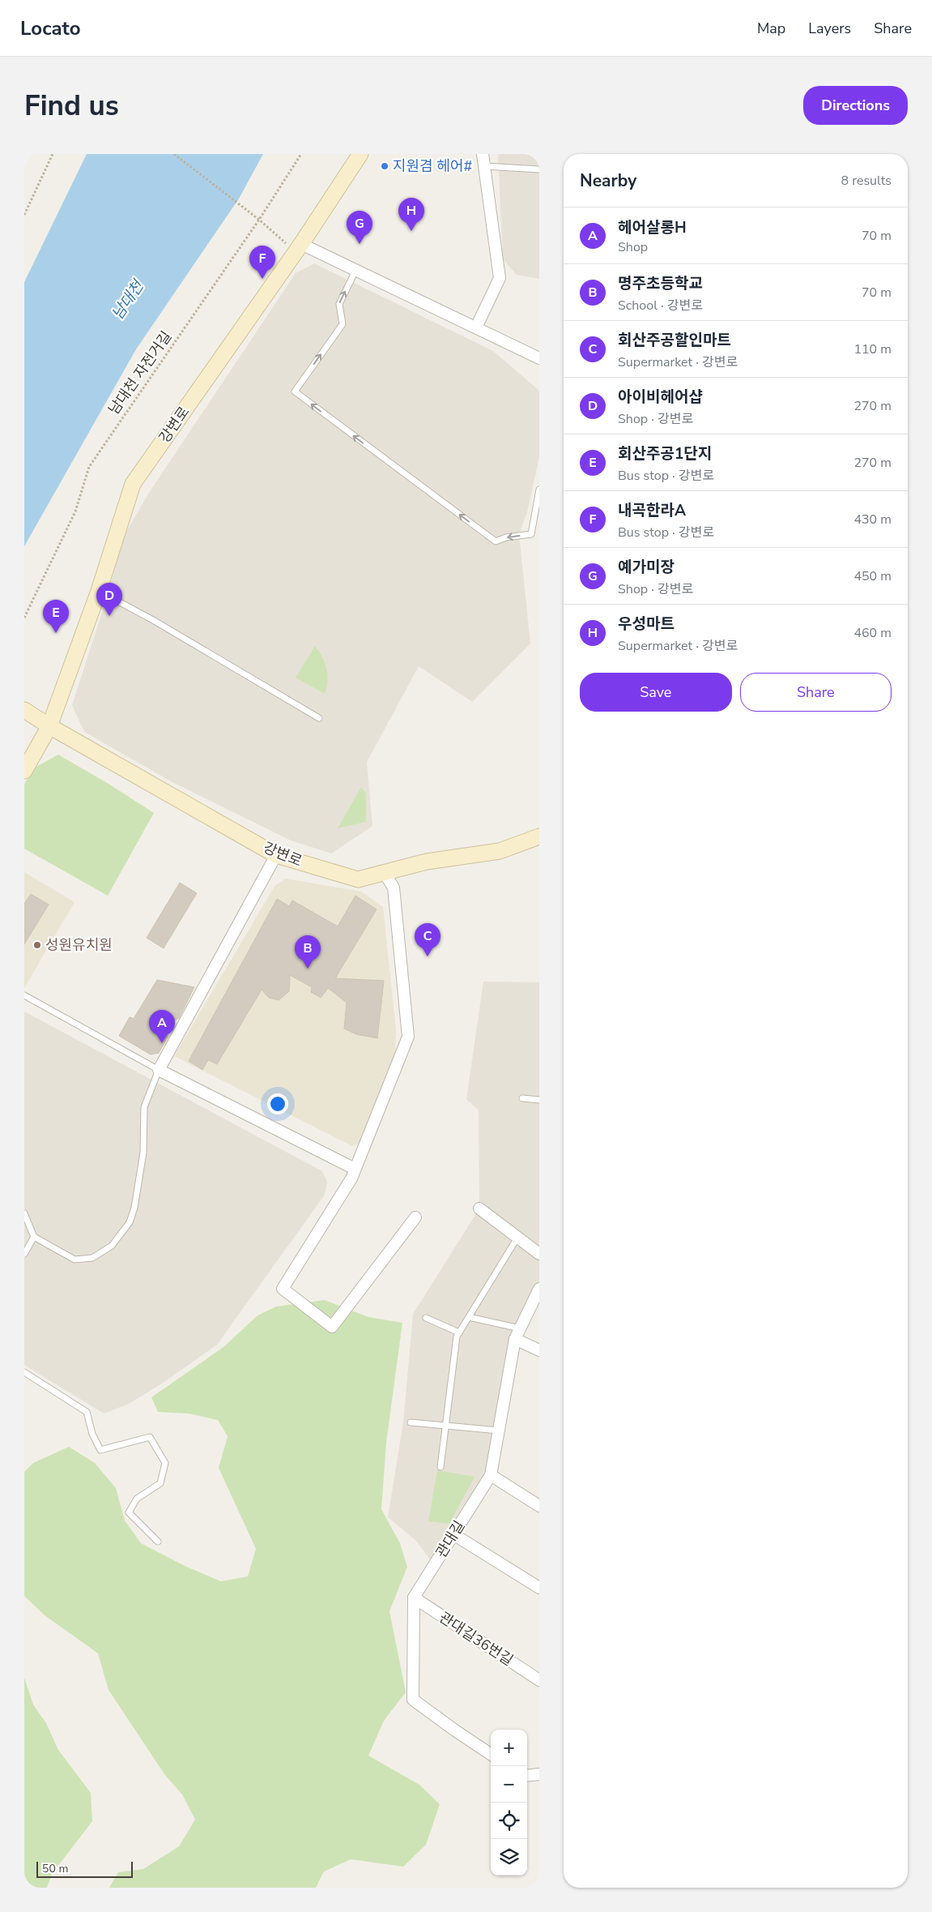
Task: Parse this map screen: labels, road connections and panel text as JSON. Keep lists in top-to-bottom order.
{
  "streets": {
    "street": ["강변로", "관대길", "관대길36번길"],
    "path": ["남대천 자전거길"]
  },
  "crossings": [
    ["관대길", "관대길36번길"]
  ],
  "water": ["남대천"],
  "places": ["지원겸 헤어#", "성원유치원"],
  "scale_bar": "50 m",
  "page": {
    "header": "Locato",
    "nav": ["Map", "Layers", "Share"],
    "buttons": [
      "Directions",
      ["Save", "Share"]
    ],
    "title": "Find us",
    "heading": ["Nearby", "8 results"],
    "pins": [
      "H",
      "G",
      "F",
      "D",
      "E",
      "C",
      "B",
      "A"
    ],
    "list": [
      {
        "mark": "A",
        "name": "헤어살롱H",
        "note": "Shop",
        "value": "70 m"
      },
      {
        "mark": "B",
        "name": "명주초등학교",
        "note": "School · 강변로",
        "value": "70 m"
      },
      {
        "mark": "C",
        "name": "회산주공할인마트",
        "note": "Supermarket · 강변로",
        "value": "110 m"
      },
      {
        "mark": "D",
        "name": "아이비헤어샵",
        "note": "Shop · 강변로",
        "value": "270 m"
      },
      {
        "mark": "E",
        "name": "회산주공1단지",
        "note": "Bus stop · 강변로",
        "value": "270 m"
      },
      {
        "mark": "F",
        "name": "내곡한라A",
        "note": "Bus stop · 강변로",
        "value": "430 m"
      },
      {
        "mark": "G",
        "name": "예가미장",
        "note": "Shop · 강변로",
        "value": "450 m"
      },
      {
        "mark": "H",
        "name": "우성마트",
        "note": "Supermarket · 강변로",
        "value": "460 m"
      }
    ],
    "map_buttons": ["+", "−"],
    "scale": "50 m"
  }
}
